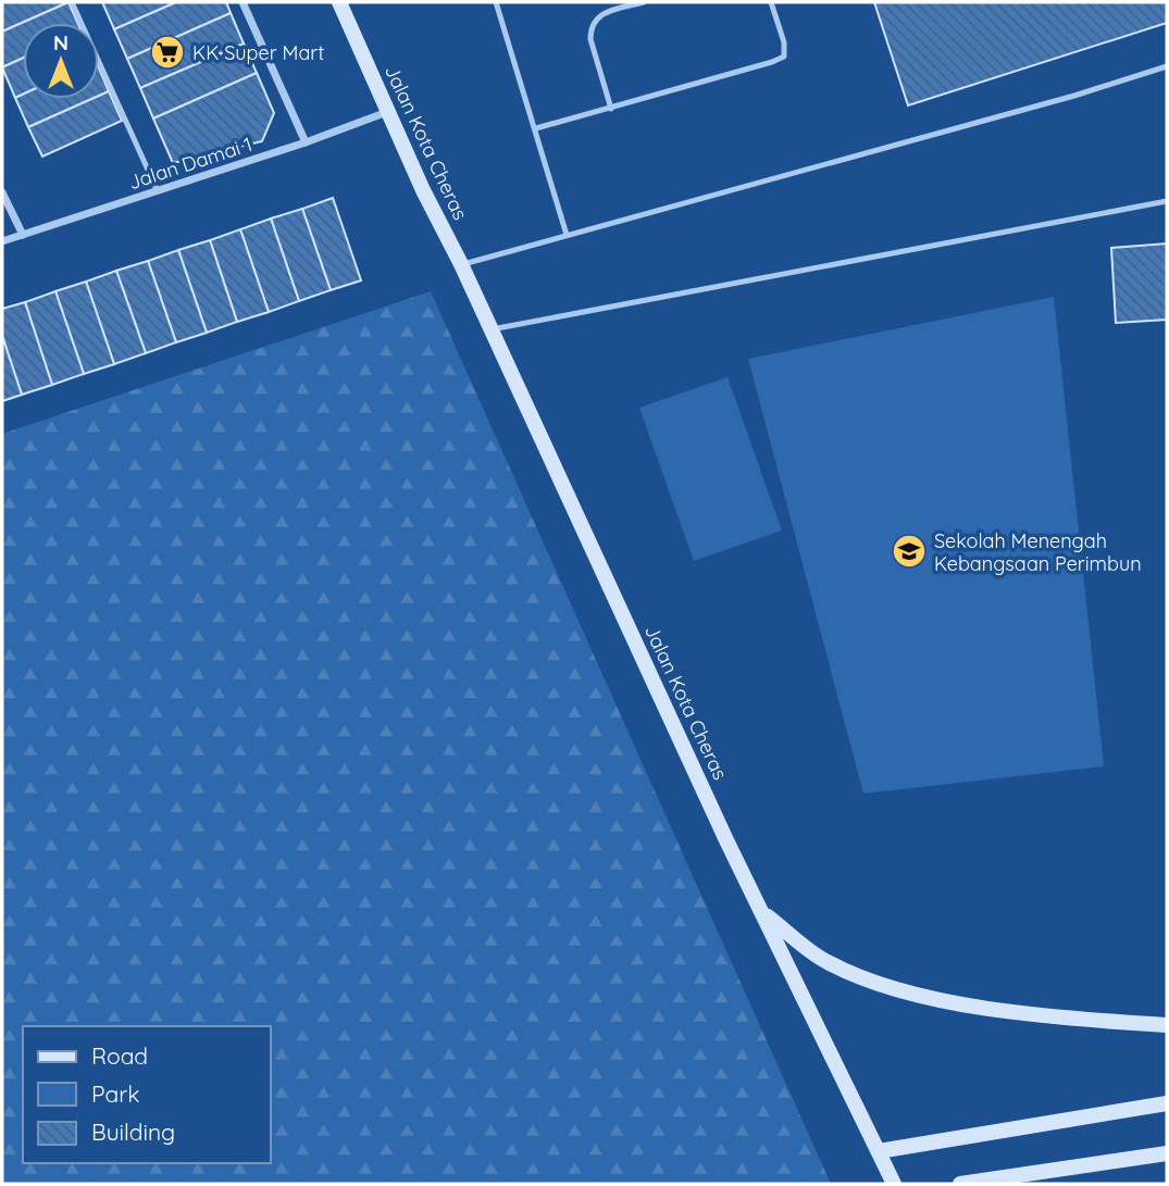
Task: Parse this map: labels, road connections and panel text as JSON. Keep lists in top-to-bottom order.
{
  "streets": {
    "street": ["Jalan Kota Cheras", "Jalan Damai 1"]
  },
  "crossings": [
    ["Jalan Kota Cheras", "Jalan Damai 1"]
  ],
  "places": {
    "supermarket": ["KK Super Mart"],
    "school or university": ["Sekolah Menengah Kebangsaan Perimbun"]
  },
  "legend": ["Road", "Park", "Building"],
  "north": "top"
}
